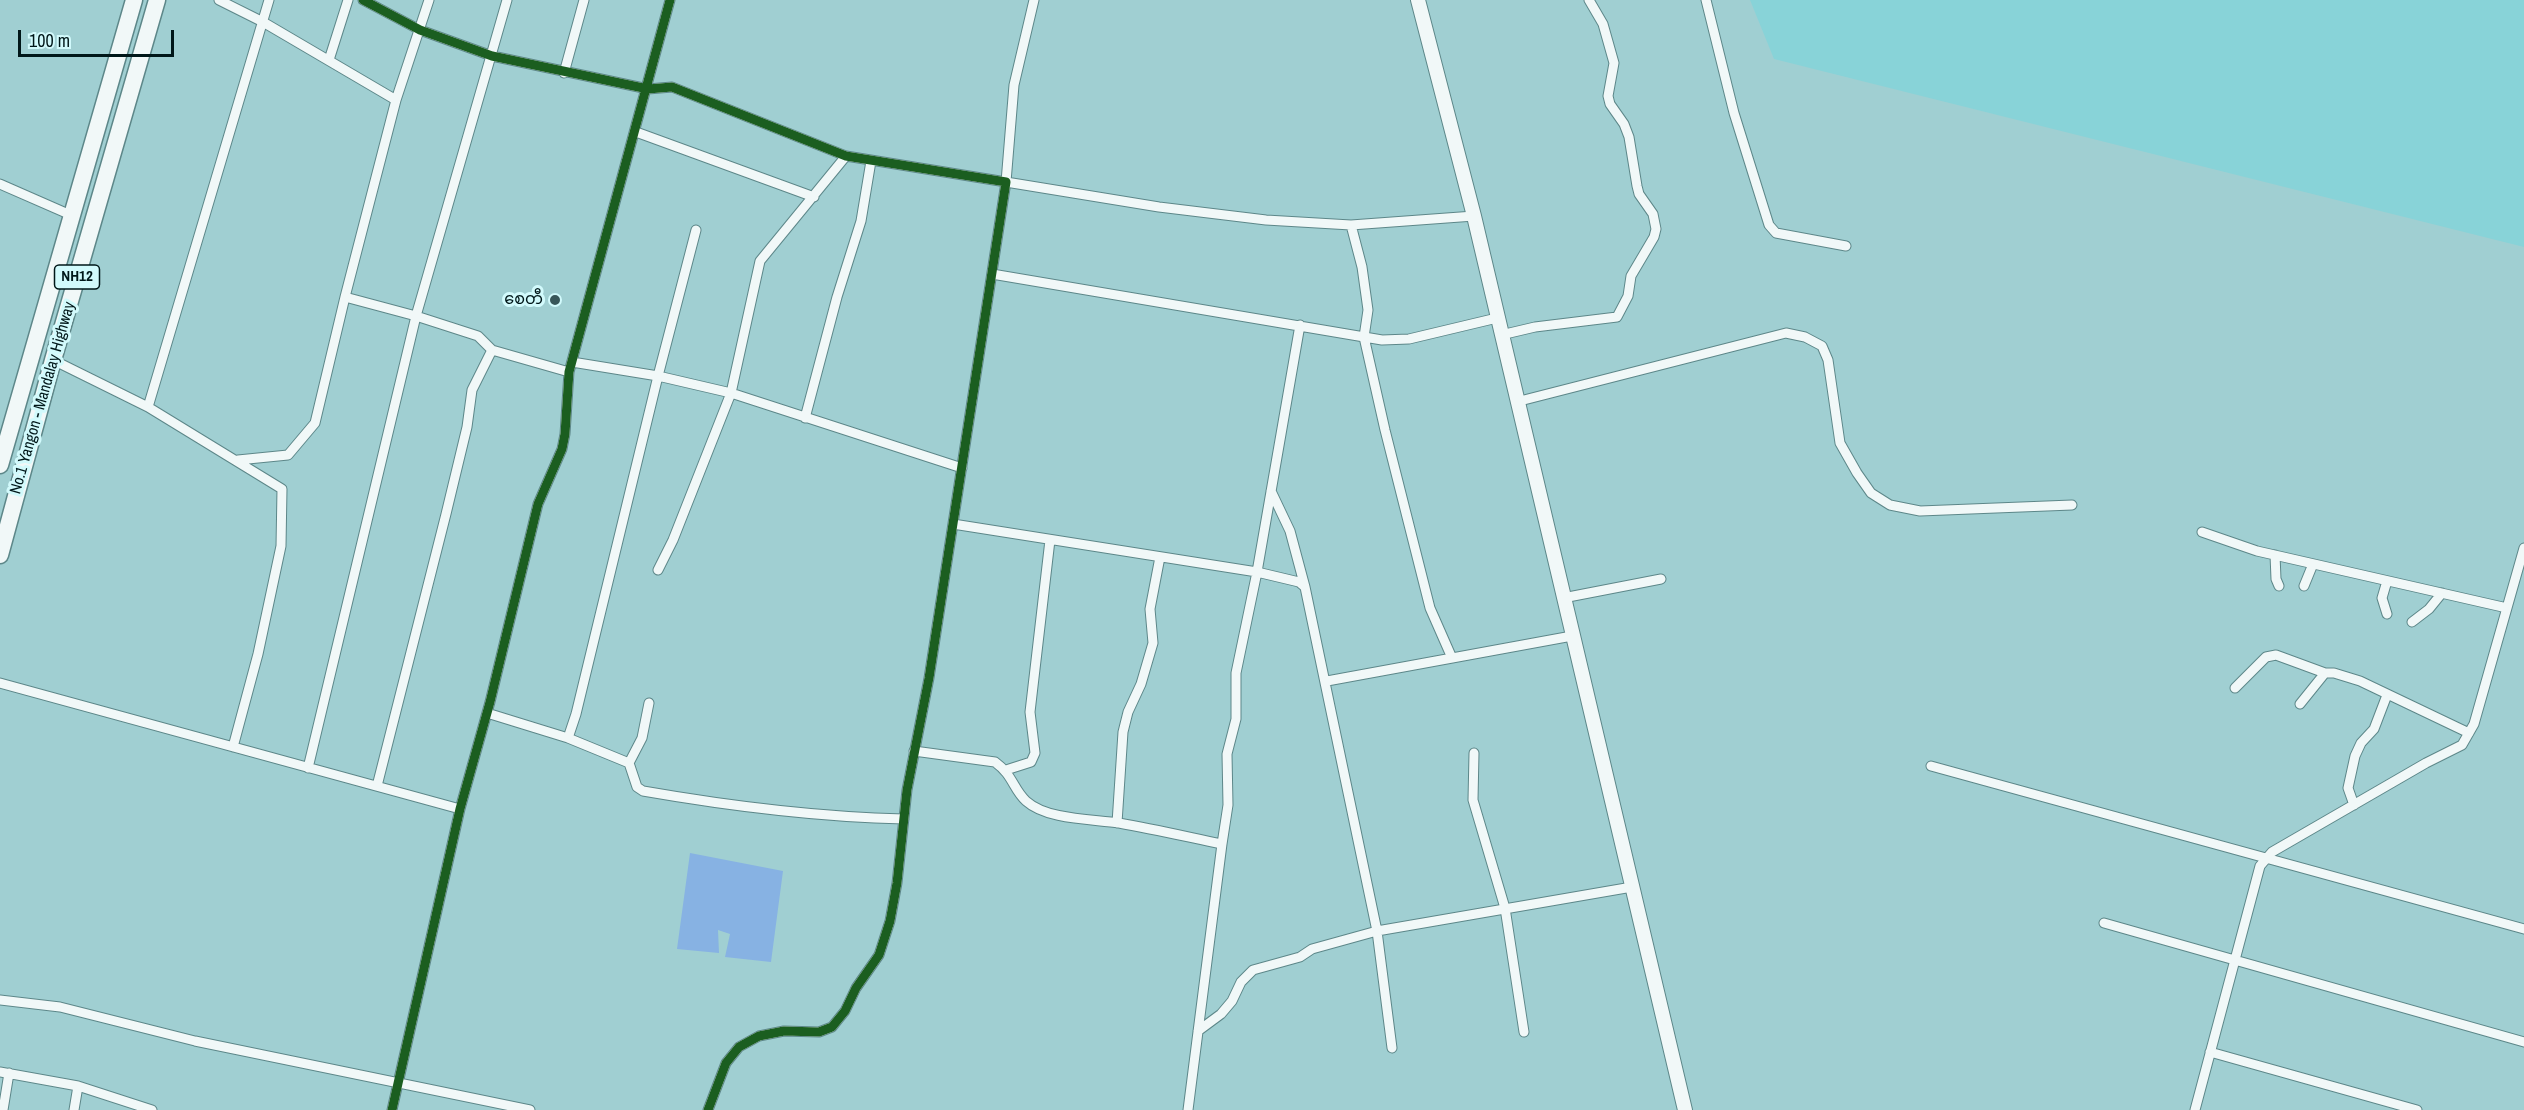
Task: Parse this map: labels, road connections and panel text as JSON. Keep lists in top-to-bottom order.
{
  "streets": {
    "highway": ["NH12", "No.1 Yangon - Mandalay Highway"]
  },
  "places": ["စေတီ"],
  "scale_bar": "100 m"
}
